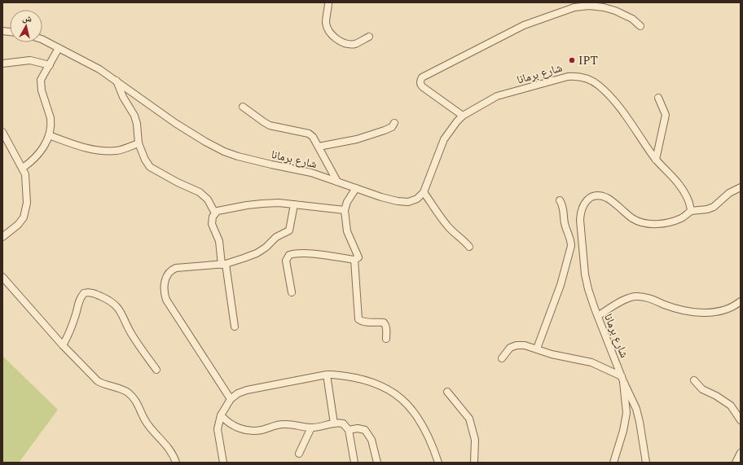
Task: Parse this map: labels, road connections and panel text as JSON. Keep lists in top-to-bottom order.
{
  "streets": {
    "street": ["شارع برمانا"]
  },
  "places": ["IPT"],
  "north": "top"
}
